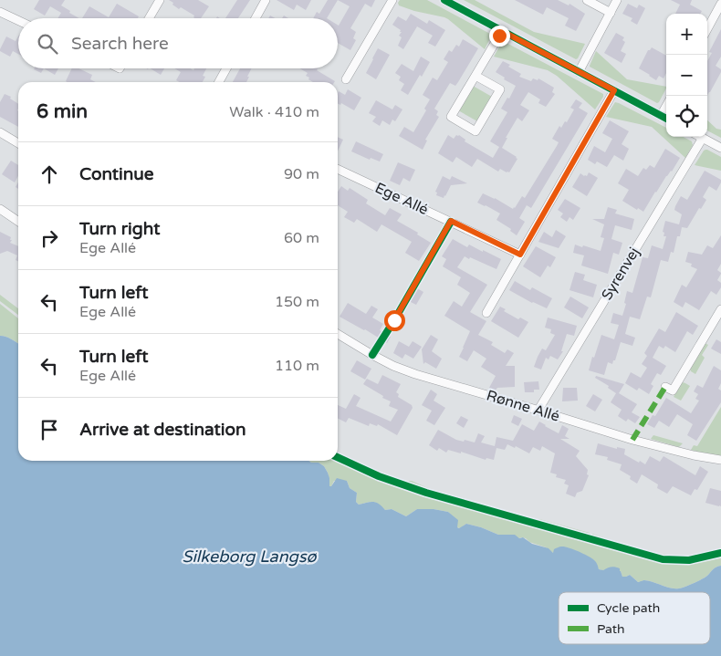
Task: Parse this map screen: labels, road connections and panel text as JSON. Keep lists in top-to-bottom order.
{
  "streets": {
    "street": ["Ege Allé", "Syrenvej", "Rønne Allé"]
  },
  "crossings": [
    ["Syrenvej", "Rønne Allé"]
  ],
  "water": ["Silkeborg Langsø"],
  "legend": ["Cycle path", "Path"],
  "page": {
    "map_buttons": ["+", "−"],
    "search": "Search here",
    "heading": ["6 min", "Walk · 410 m"],
    "list": [
      ["Continue", "90 m"],
      ["Turn right", "Ege Allé", "60 m"],
      ["Turn left", "Ege Allé", "150 m"],
      ["Turn left", "Ege Allé", "110 m"],
      "Arrive at destination"
    ]
  }
}
